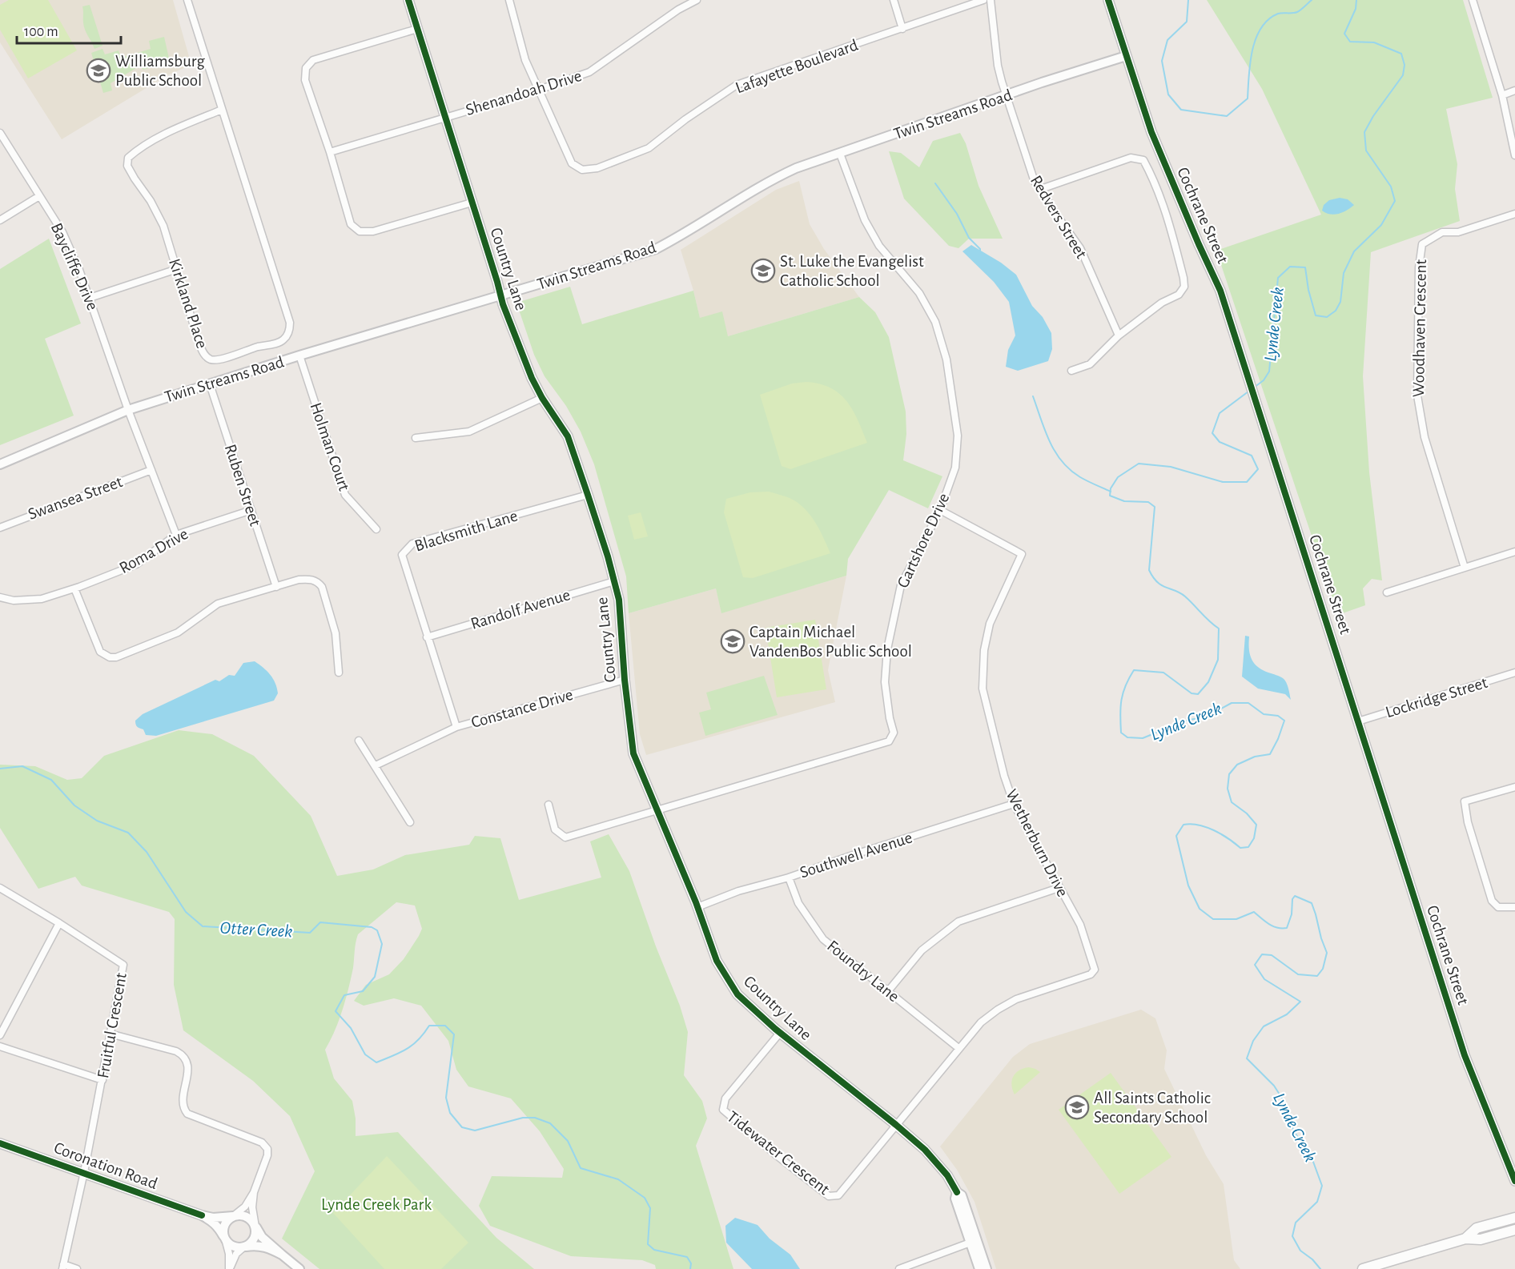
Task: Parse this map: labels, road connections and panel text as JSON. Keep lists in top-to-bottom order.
{
  "streets": {
    "street": [
      "Lafayette Boulevard",
      "Shenandoah Drive",
      "Twin Streams Road",
      "Cochrane Street",
      "Redvers Street",
      "Baycliffe Drive",
      "Country Lane",
      "Kirkland Place",
      "Woodhaven Crescent",
      "Holman Court",
      "Ruben Street",
      "Swansea Street",
      "Blacksmith Lane",
      "Gartshore Drive",
      "Roma Drive",
      "Randolf Avenue",
      "Lockridge Street",
      "Constance Drive",
      "Wetherburn Drive",
      "Southwell Avenue",
      "Foundry Lane",
      "Fruitful Crescent",
      "Tidewater Crescent",
      "Coronation Road"
    ]
  },
  "crossings": [
    ["Lafayette Boulevard", "Shenandoah Drive"],
    ["Shenandoah Drive", "Country Lane"],
    ["Twin Streams Road", "Cochrane Street"],
    ["Twin Streams Road", "Redvers Street"],
    ["Twin Streams Road", "Baycliffe Drive"],
    ["Twin Streams Road", "Country Lane"],
    ["Twin Streams Road", "Holman Court"],
    ["Twin Streams Road", "Ruben Street"],
    ["Twin Streams Road", "Gartshore Drive"],
    ["Cochrane Street", "Lockridge Street"],
    ["Baycliffe Drive", "Swansea Street"],
    ["Baycliffe Drive", "Roma Drive"],
    ["Country Lane", "Blacksmith Lane"],
    ["Country Lane", "Gartshore Drive"],
    ["Country Lane", "Randolf Avenue"],
    ["Country Lane", "Constance Drive"],
    ["Country Lane", "Wetherburn Drive"],
    ["Country Lane", "Southwell Avenue"],
    ["Country Lane", "Tidewater Crescent"],
    ["Ruben Street", "Roma Drive"],
    ["Blacksmith Lane", "Randolf Avenue"],
    ["Blacksmith Lane", "Constance Drive"],
    ["Gartshore Drive", "Wetherburn Drive"],
    ["Randolf Avenue", "Constance Drive"],
    ["Wetherburn Drive", "Southwell Avenue"],
    ["Wetherburn Drive", "Foundry Lane"],
    ["Wetherburn Drive", "Tidewater Crescent"],
    ["Southwell Avenue", "Foundry Lane"],
    ["Fruitful Crescent", "Coronation Road"]
  ],
  "water": ["Lynde Creek", "Otter Creek"],
  "parks": ["Lynde Creek Park"],
  "places": {
    "school or university": [
      "Williamsburg Public School",
      "St. Luke the Evangelist Catholic School",
      "Captain Michael VandenBos Public School",
      "All Saints Catholic Secondary School"
    ]
  },
  "scale_bar": "100 m"
}
